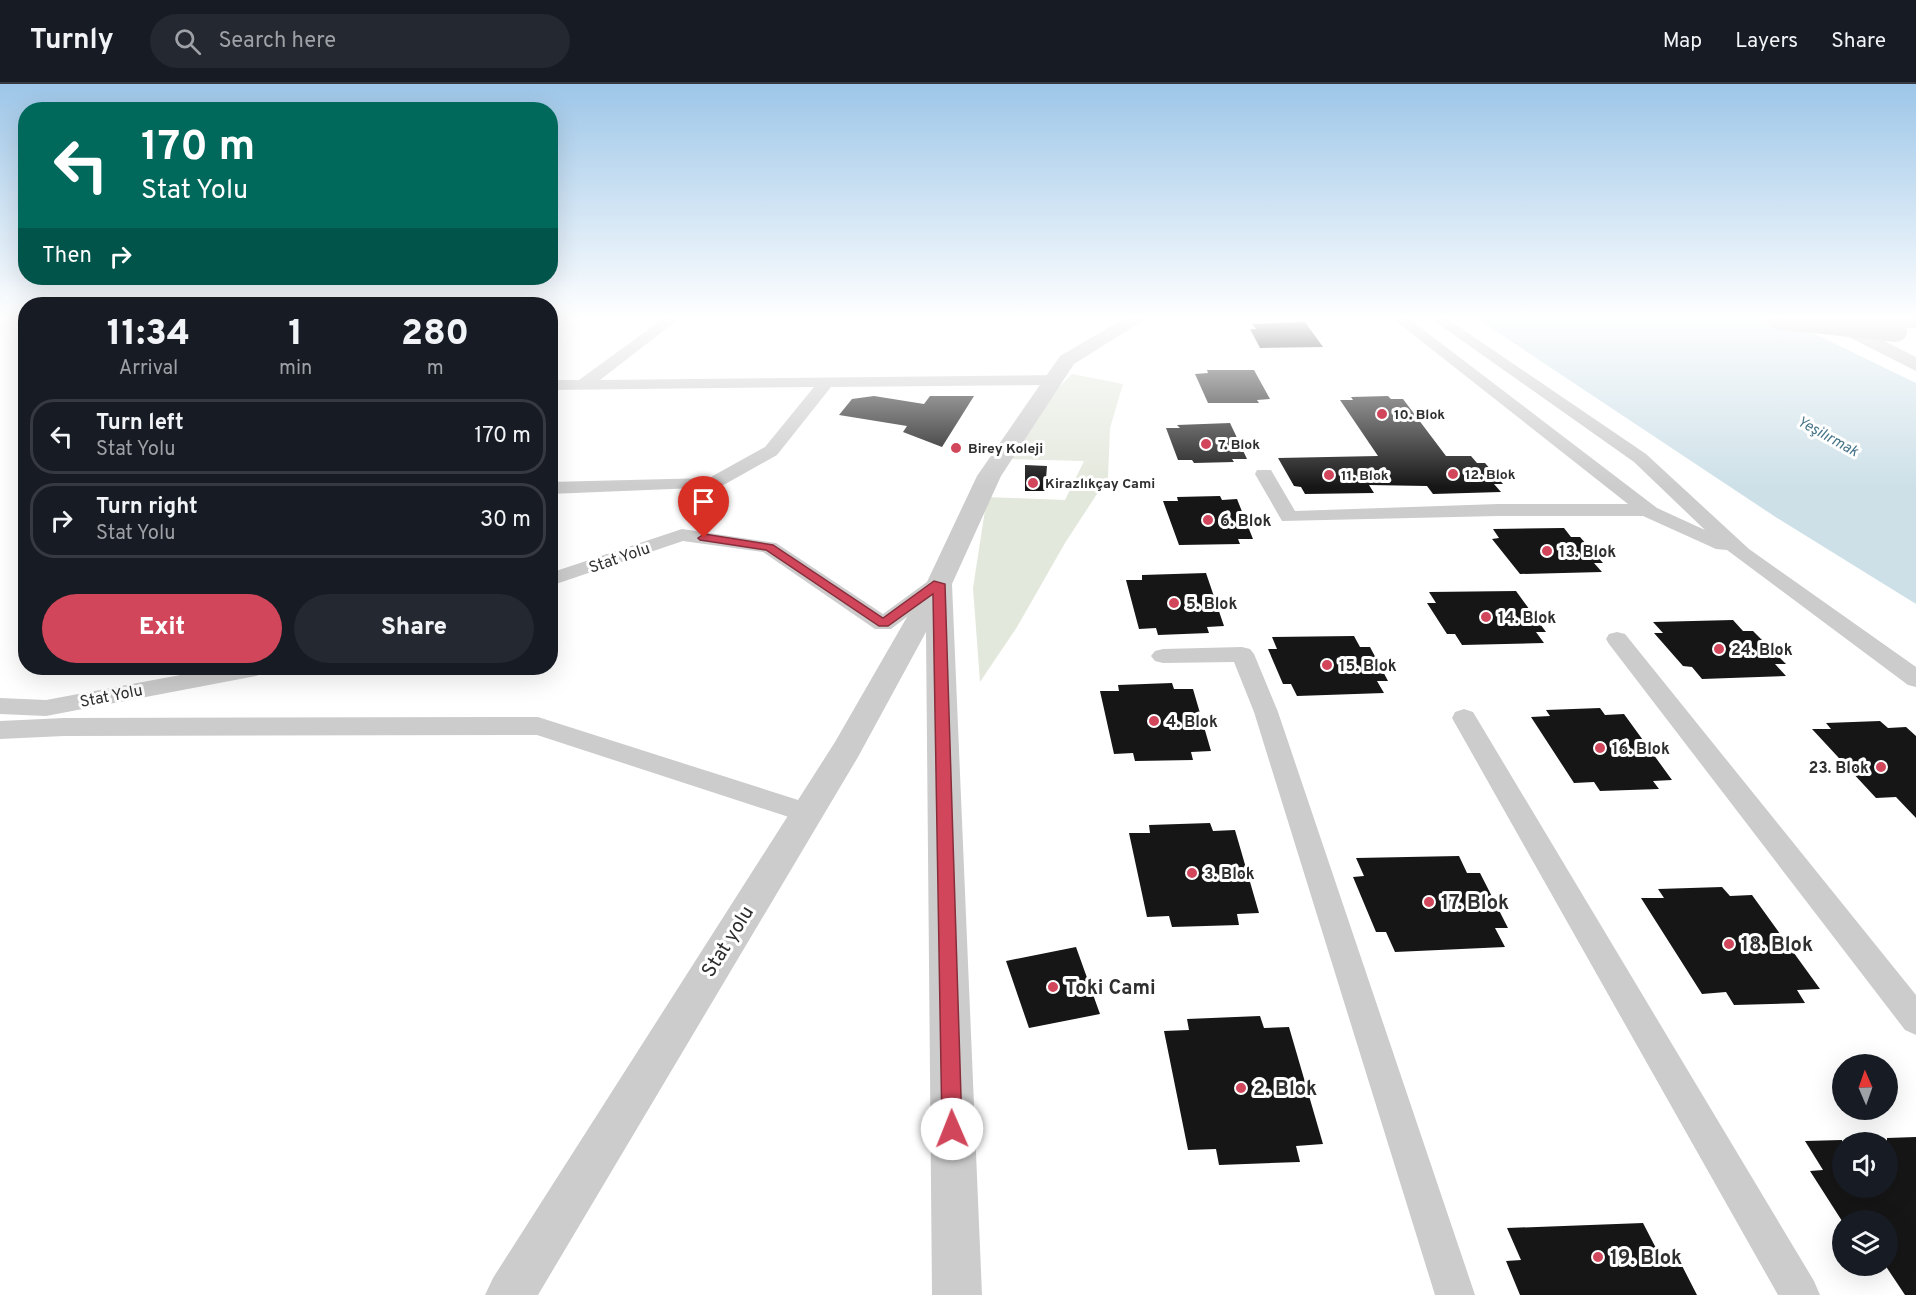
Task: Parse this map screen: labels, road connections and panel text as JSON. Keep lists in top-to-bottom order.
{
  "streets": {
    "street": ["Stat Yolu", "Stat yolu"]
  },
  "crossings": [
    ["Stat Yolu", "Stat yolu"]
  ],
  "water": ["Yeşilırmak"],
  "places": [
    "10. Blok",
    "7. Blok",
    "Birey Koleji",
    "12. Blok",
    "11. Blok",
    "Kirazlıkçay Cami",
    "6. Blok",
    "13. Blok",
    "5. Blok",
    "14. Blok",
    "24. Blok",
    "15. Blok",
    "4. Blok",
    "16. Blok",
    "23. Blok",
    "3. Blok",
    "17. Blok",
    "18. Blok",
    "Toki Cami",
    "2. Blok",
    "19. Blok"
  ],
  "north": "top",
  "page": {
    "header": "Turnly",
    "search": "Search here",
    "nav": ["Map", "Layers", "Share"],
    "turn": ["170 m", "Stat Yolu"],
    "then": "Then",
    "eta": [
      "11:34",
      "Arrival",
      "1",
      "min",
      "280",
      "m"
    ],
    "list": [
      {
        "name": "Turn left",
        "note": "Stat Yolu",
        "value": "170 m"
      },
      {
        "name": "Turn right",
        "note": "Stat Yolu",
        "value": "30 m"
      }
    ],
    "buttons": ["Exit", "Share"]
  }
}
